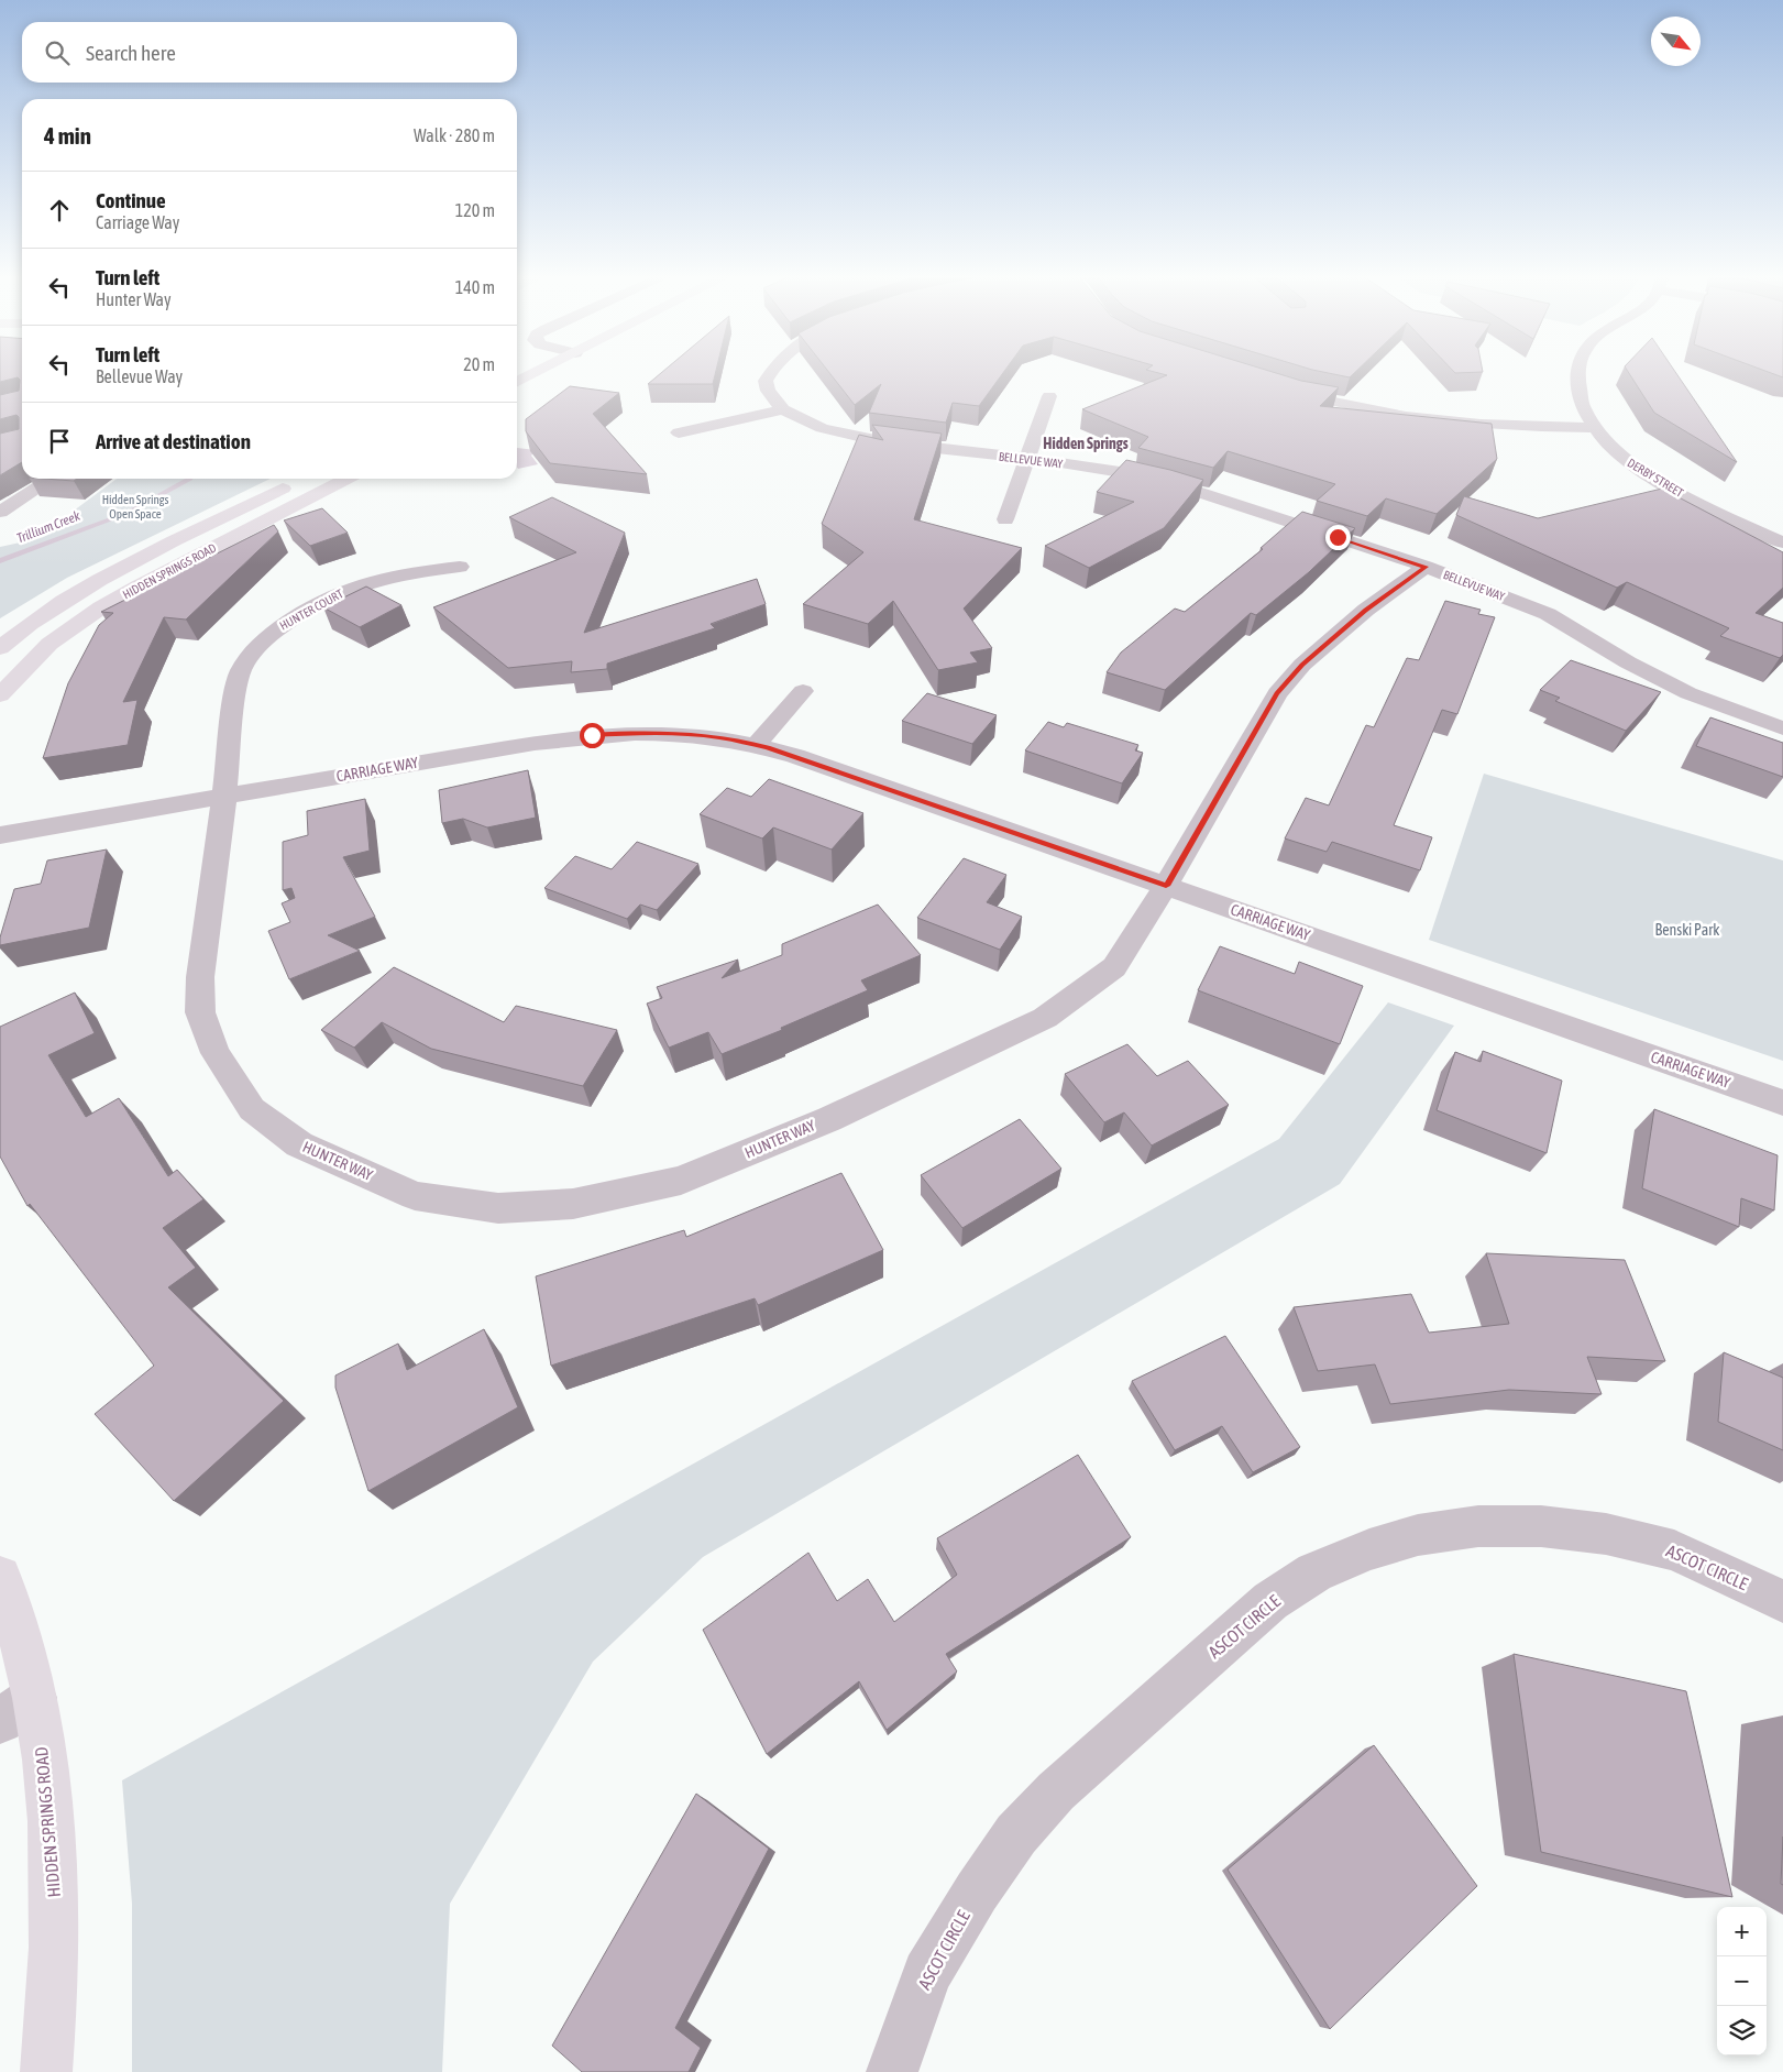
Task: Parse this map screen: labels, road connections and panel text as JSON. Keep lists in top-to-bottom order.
{
  "streets": {
    "main road": ["HIDDEN SPRINGS ROAD"],
    "street": [
      "BELLEVUE WAY",
      "DERBY STREET",
      "HUNTER COURT",
      "CARRIAGE WAY",
      "HUNTER WAY",
      "ASCOT CIRCLE"
    ]
  },
  "crossings": [
    ["BELLEVUE WAY", "HUNTER WAY"],
    ["HUNTER COURT", "CARRIAGE WAY"],
    ["HUNTER COURT", "HUNTER WAY"],
    ["CARRIAGE WAY", "HUNTER WAY"]
  ],
  "districts": ["Hidden Springs"],
  "water": ["Trillium Creek"],
  "parks": ["Hidden Springs Open Space", "Benski Park"],
  "north": "bottom right",
  "page": {
    "search": "Search here",
    "heading": ["4 min", "Walk · 280 m"],
    "list": [
      ["Continue", "Carriage Way", "120 m"],
      ["Turn left", "Hunter Way", "140 m"],
      ["Turn left", "Bellevue Way", "20 m"],
      "Arrive at destination"
    ],
    "map_buttons": ["+", "−"]
  }
}
